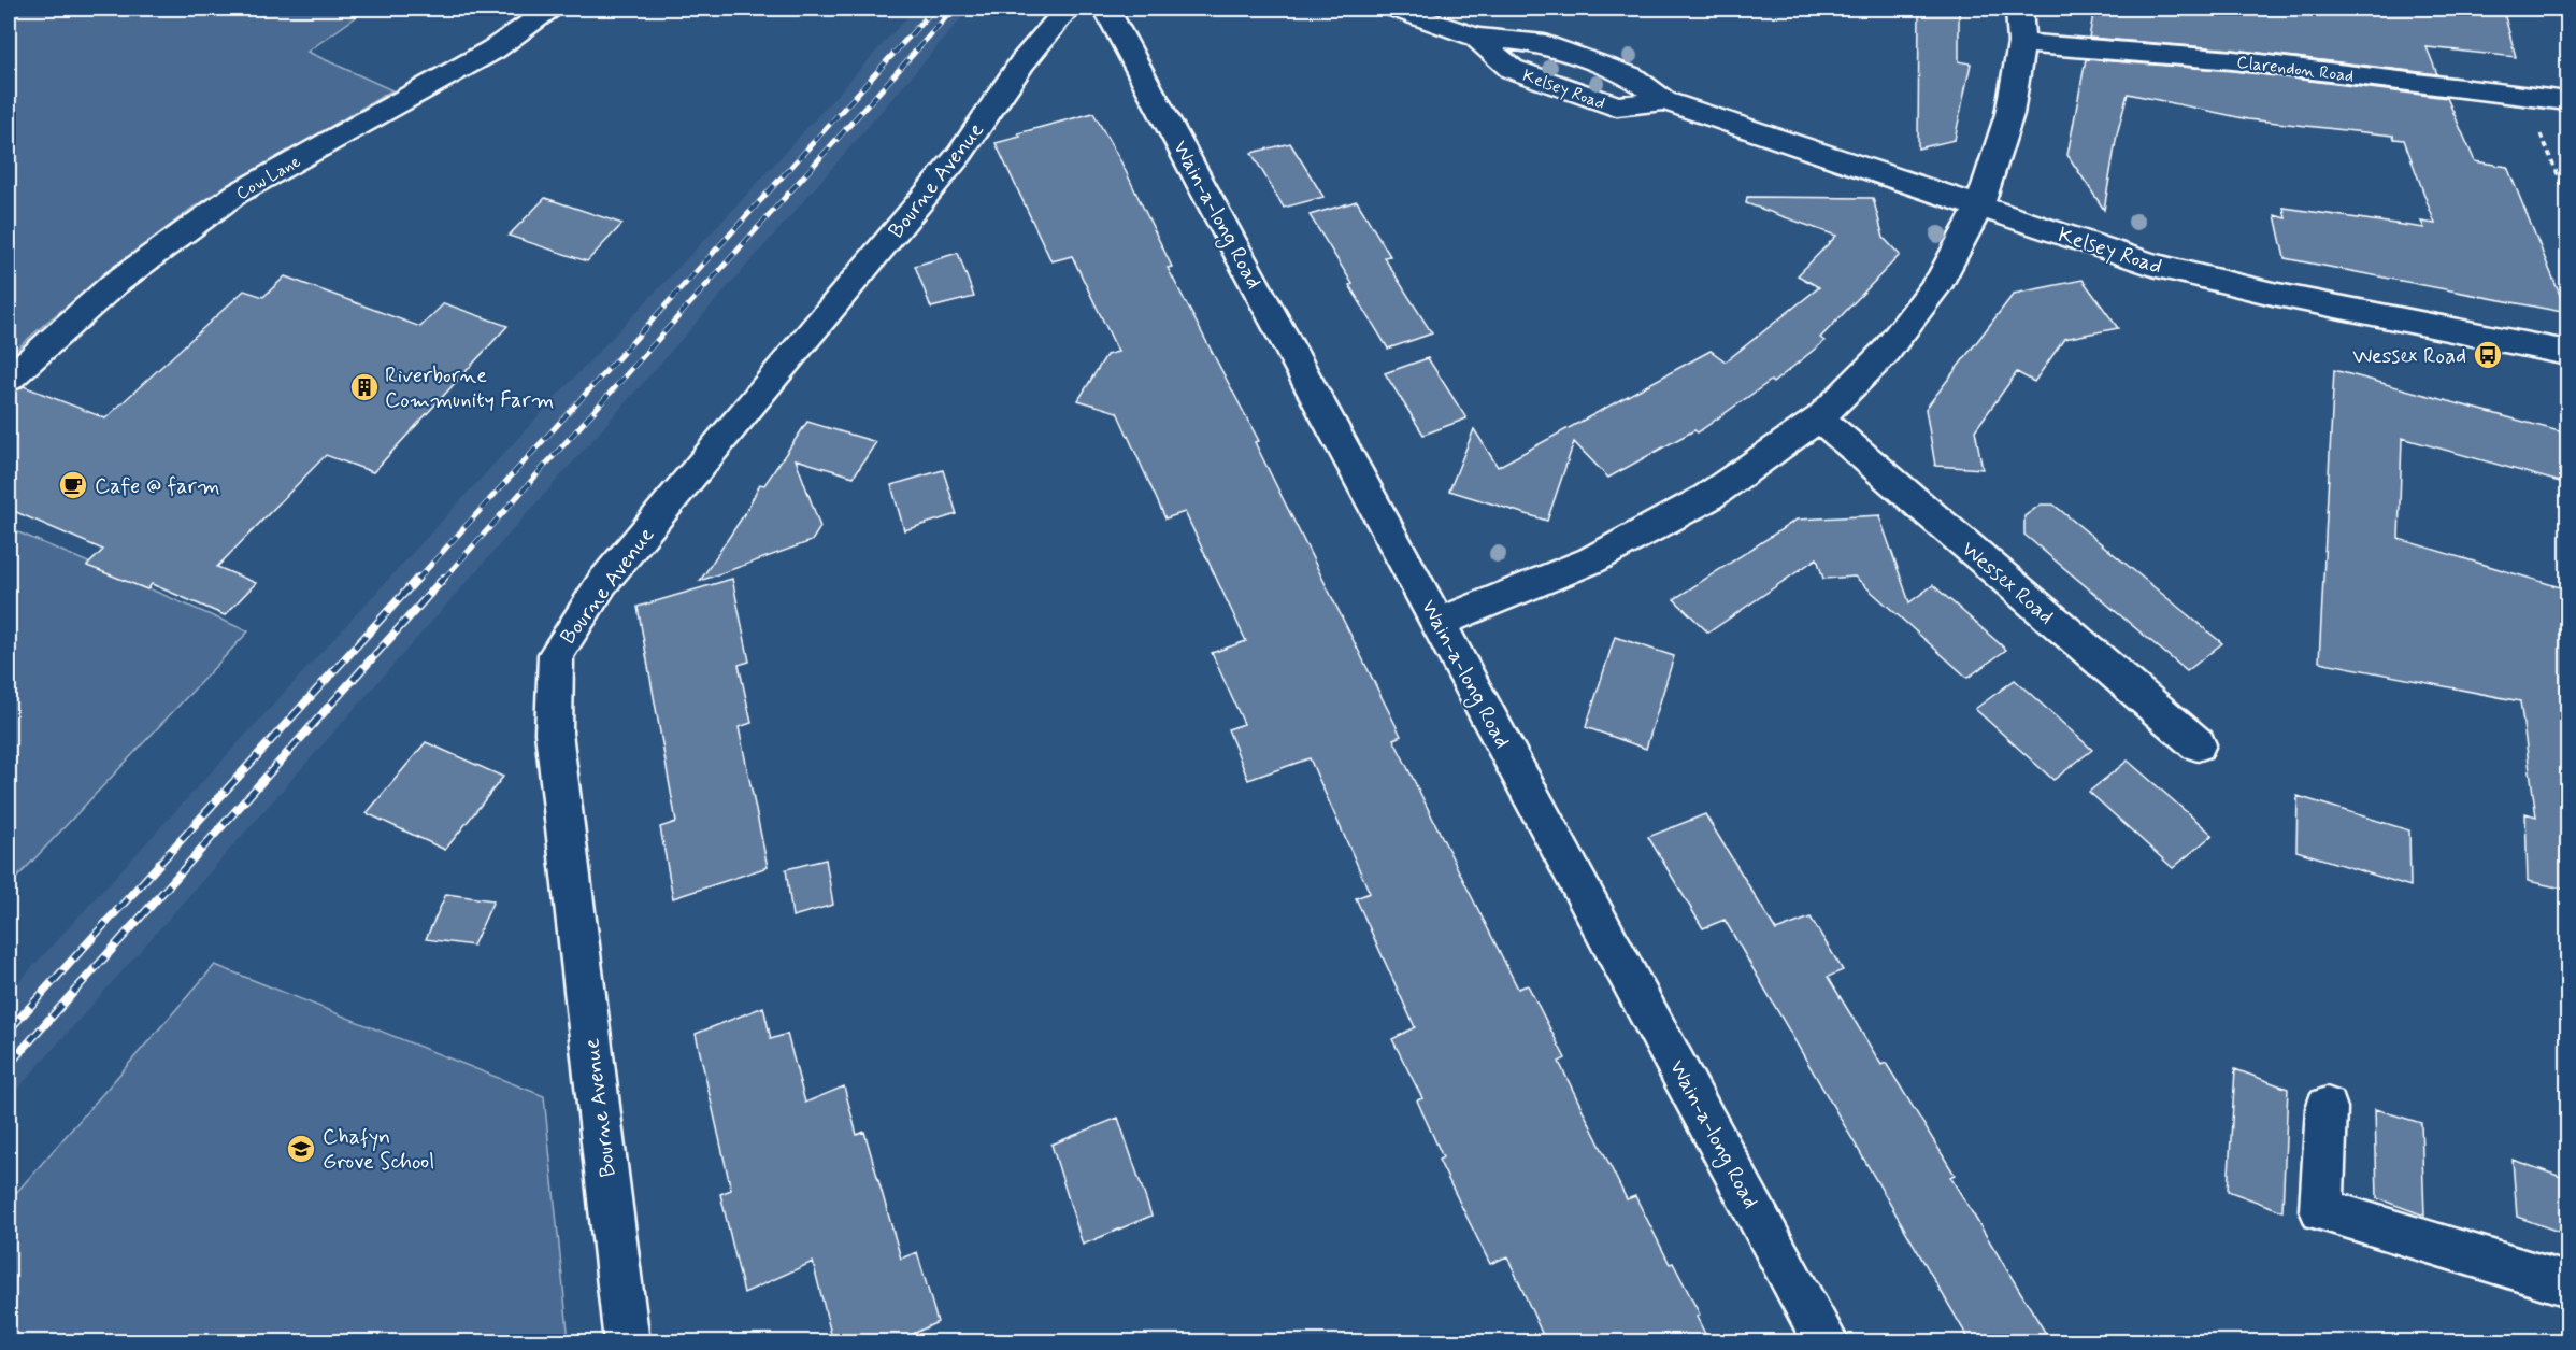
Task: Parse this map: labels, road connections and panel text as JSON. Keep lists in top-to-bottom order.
{
  "streets": {
    "street": [
      "Clarendon Road",
      "Kelsey Road",
      "Cow Lane",
      "Bourne Avenue",
      "Wain-a-long Road",
      "Wessex Road"
    ]
  },
  "places": {
    "bus stop": ["Wessex Road"],
    "building": ["Riverborne Community Farm"],
    "cafe": ["Cafe @ farm"],
    "school or university": ["Chafyn Grove School"]
  }
}
